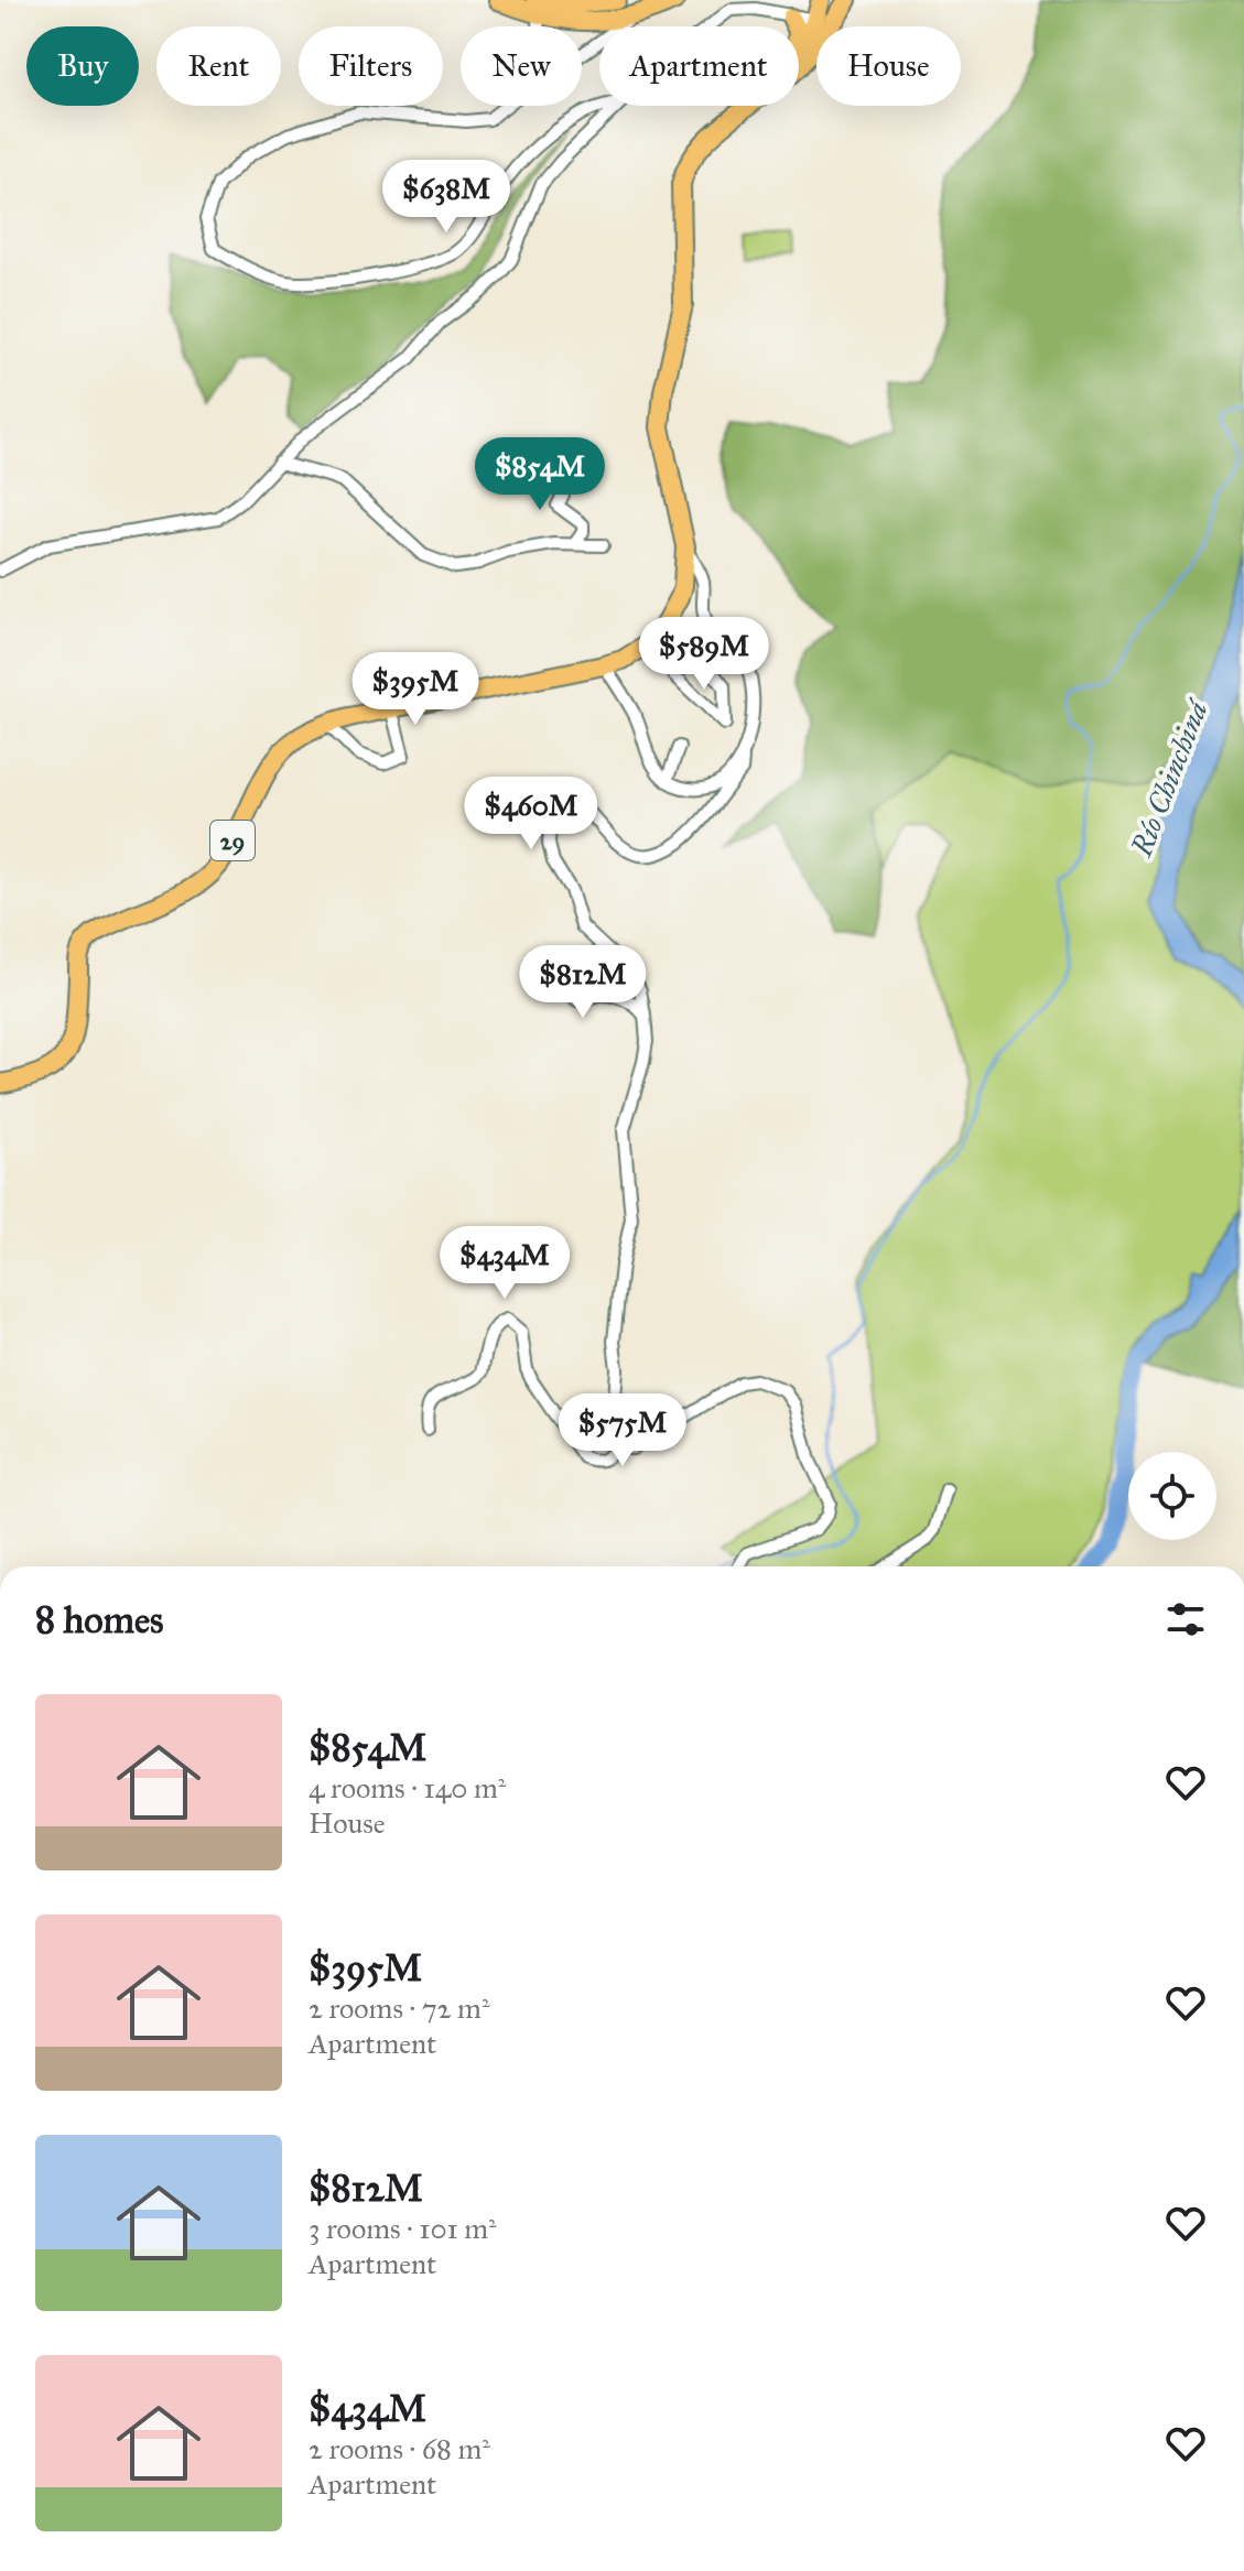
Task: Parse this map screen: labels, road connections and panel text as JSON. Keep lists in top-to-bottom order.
{
  "streets": {
    "main road": ["29"]
  },
  "water": ["Río Chinchiná"],
  "page": {
    "chip": [
      "Buy",
      "Rent",
      "Filters",
      "New",
      "Apartment",
      "House"
    ],
    "price": [
      "$638M",
      "$854M",
      "$589M",
      "$395M",
      "$460M",
      "$812M",
      "$434M",
      "$575M"
    ],
    "heading": "8 homes",
    "list": [
      {
        "name": "$854M",
        "note": "4 rooms · 140 m² · House"
      },
      {
        "name": "$395M",
        "note": "2 rooms · 72 m² · Apartment"
      },
      {
        "name": "$812M",
        "note": "3 rooms · 101 m² · Apartment"
      },
      {
        "name": "$434M",
        "note": "2 rooms · 68 m² · Apartment"
      }
    ]
  }
}
